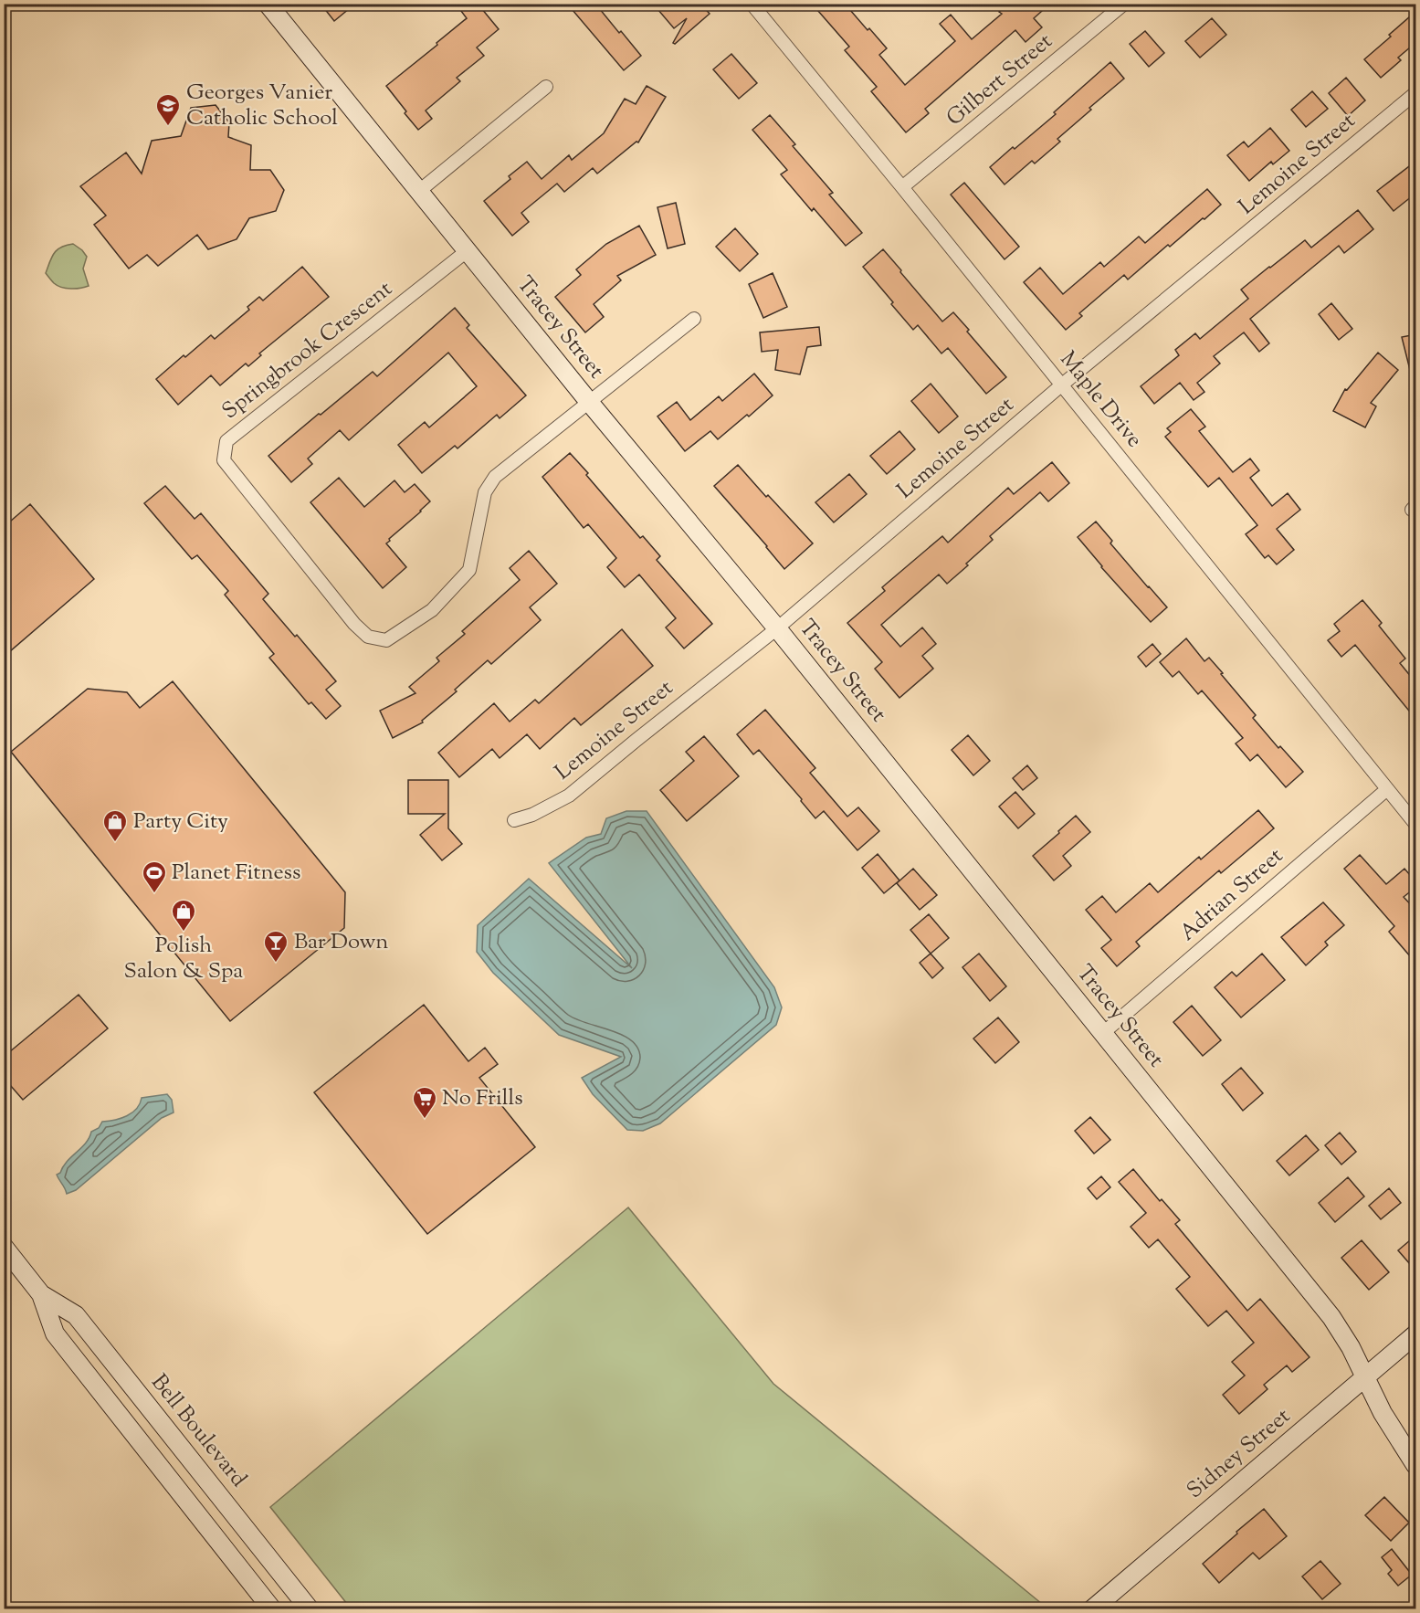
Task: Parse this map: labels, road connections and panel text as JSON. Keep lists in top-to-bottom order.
{
  "streets": {
    "street": [
      "Gilbert Street",
      "Lemoine Street",
      "Tracey Street",
      "Springbrook Crescent",
      "Maple Drive",
      "Adrian Street",
      "Bell Boulevard",
      "Sidney Street"
    ]
  },
  "crossings": [
    ["Gilbert Street", "Maple Drive"],
    ["Lemoine Street", "Tracey Street"],
    ["Lemoine Street", "Maple Drive"],
    ["Tracey Street", "Springbrook Crescent"],
    ["Tracey Street", "Adrian Street"],
    ["Tracey Street", "Sidney Street"],
    ["Maple Drive", "Adrian Street"]
  ],
  "places": {
    "school or university": ["Georges Vanier Catholic School"],
    "shop": ["Party City", "Polish Salon & Spa"],
    "sports": ["Planet Fitness"],
    "bar": ["Bar Down"],
    "supermarket": ["No Frills"]
  }
}
